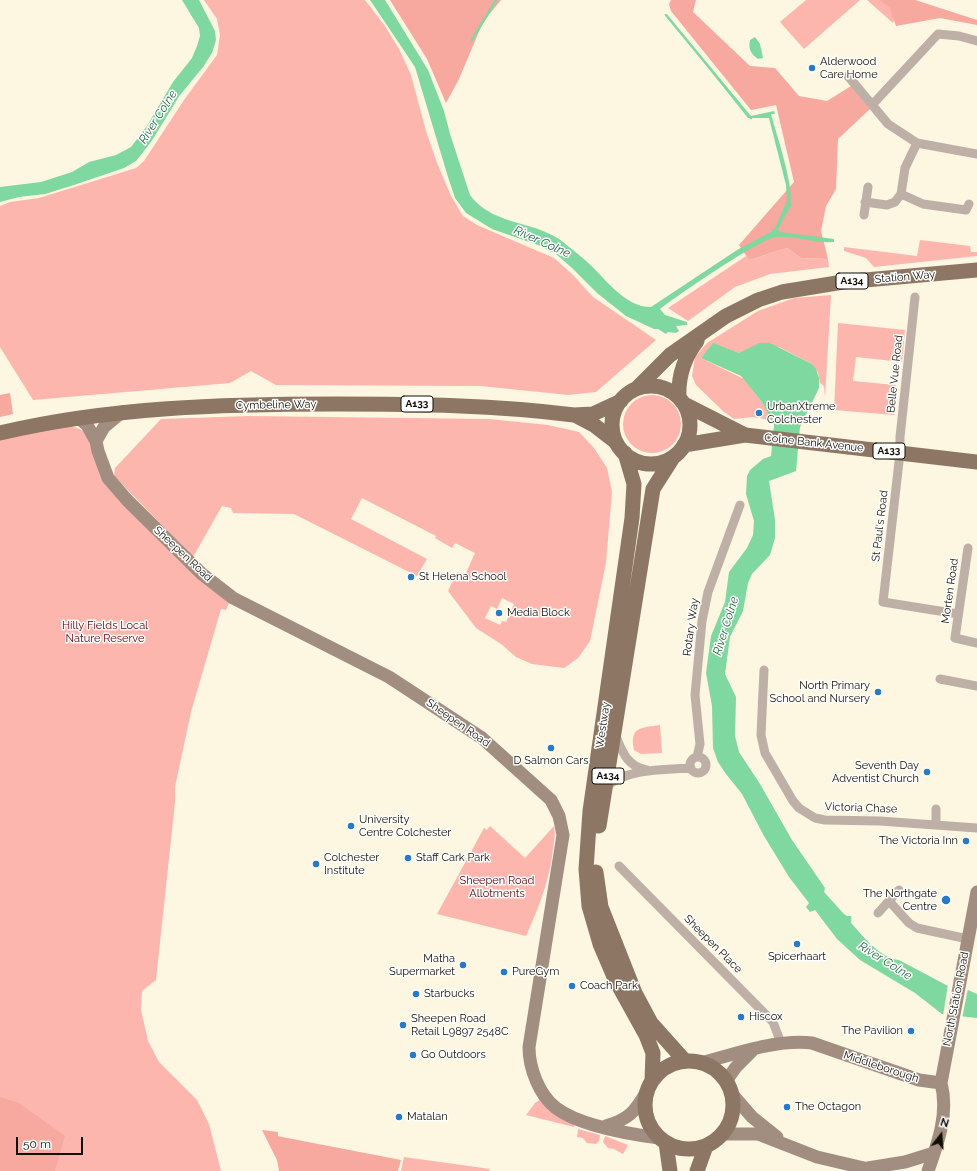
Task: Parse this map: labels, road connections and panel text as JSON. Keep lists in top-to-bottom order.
{
  "streets": {
    "main road": [
      "Station Way",
      "A134",
      "A133",
      "Cymbeline Way",
      "Colne Bank Avenue",
      "Westway"
    ],
    "street": [
      "Belle Vue Road",
      "St Paul's Road",
      "Sheepen Road",
      "Morten Road",
      "Rotary Way",
      "Victoria Chase",
      "Sheepen Place",
      "North Station Road",
      "Middleborough"
    ]
  },
  "crossings": [
    ["Station Way", "A134"],
    ["Station Way", "A133"],
    ["Station Way", "Colne Bank Avenue"],
    ["Station Way", "Westway"],
    ["A134", "A133"],
    ["A134", "Colne Bank Avenue"],
    ["A134", "Sheepen Road"],
    ["A134", "Westway"],
    ["A134", "Middleborough"],
    ["Belle Vue Road", "Colne Bank Avenue"],
    ["Belle Vue Road", "St Paul's Road"],
    ["A133", "Cymbeline Way"],
    ["A133", "Colne Bank Avenue"],
    ["A133", "Westway"],
    ["Cymbeline Way", "Sheepen Road"],
    ["Colne Bank Avenue", "St Paul's Road"],
    ["Colne Bank Avenue", "Westway"],
    ["St Paul's Road", "Morten Road"],
    ["Sheepen Road", "Westway"],
    ["Sheepen Road", "Middleborough"],
    ["Westway", "Middleborough"],
    ["Sheepen Place", "Middleborough"],
    ["North Station Road", "Middleborough"]
  ],
  "water": ["River Colne"],
  "parks": ["Hilly Fields Local Nature Reserve", "Sheepen Road Allotments"],
  "places": [
    "Alderwood Care Home",
    "UrbanXtreme Colchester",
    "St Helena School",
    "Media Block",
    "North Primary School and Nursery",
    "D Salmon Cars",
    "Seventh Day Adventist Church",
    "University Centre Colchester",
    "The Victoria Inn",
    "Staff Cark Park",
    "Colchester Institute",
    "The Northgate Centre",
    "Spicerhaart",
    "Matha Supermarket",
    "PureGym",
    "Coach Park",
    "Starbucks",
    "Hiscox",
    "Sheepen Road Retail L9897 2548C",
    "The Pavilion",
    "Go Outdoors",
    "The Octagon",
    "Matalan"
  ],
  "scale_bar": "50 m",
  "north": "top"
}
